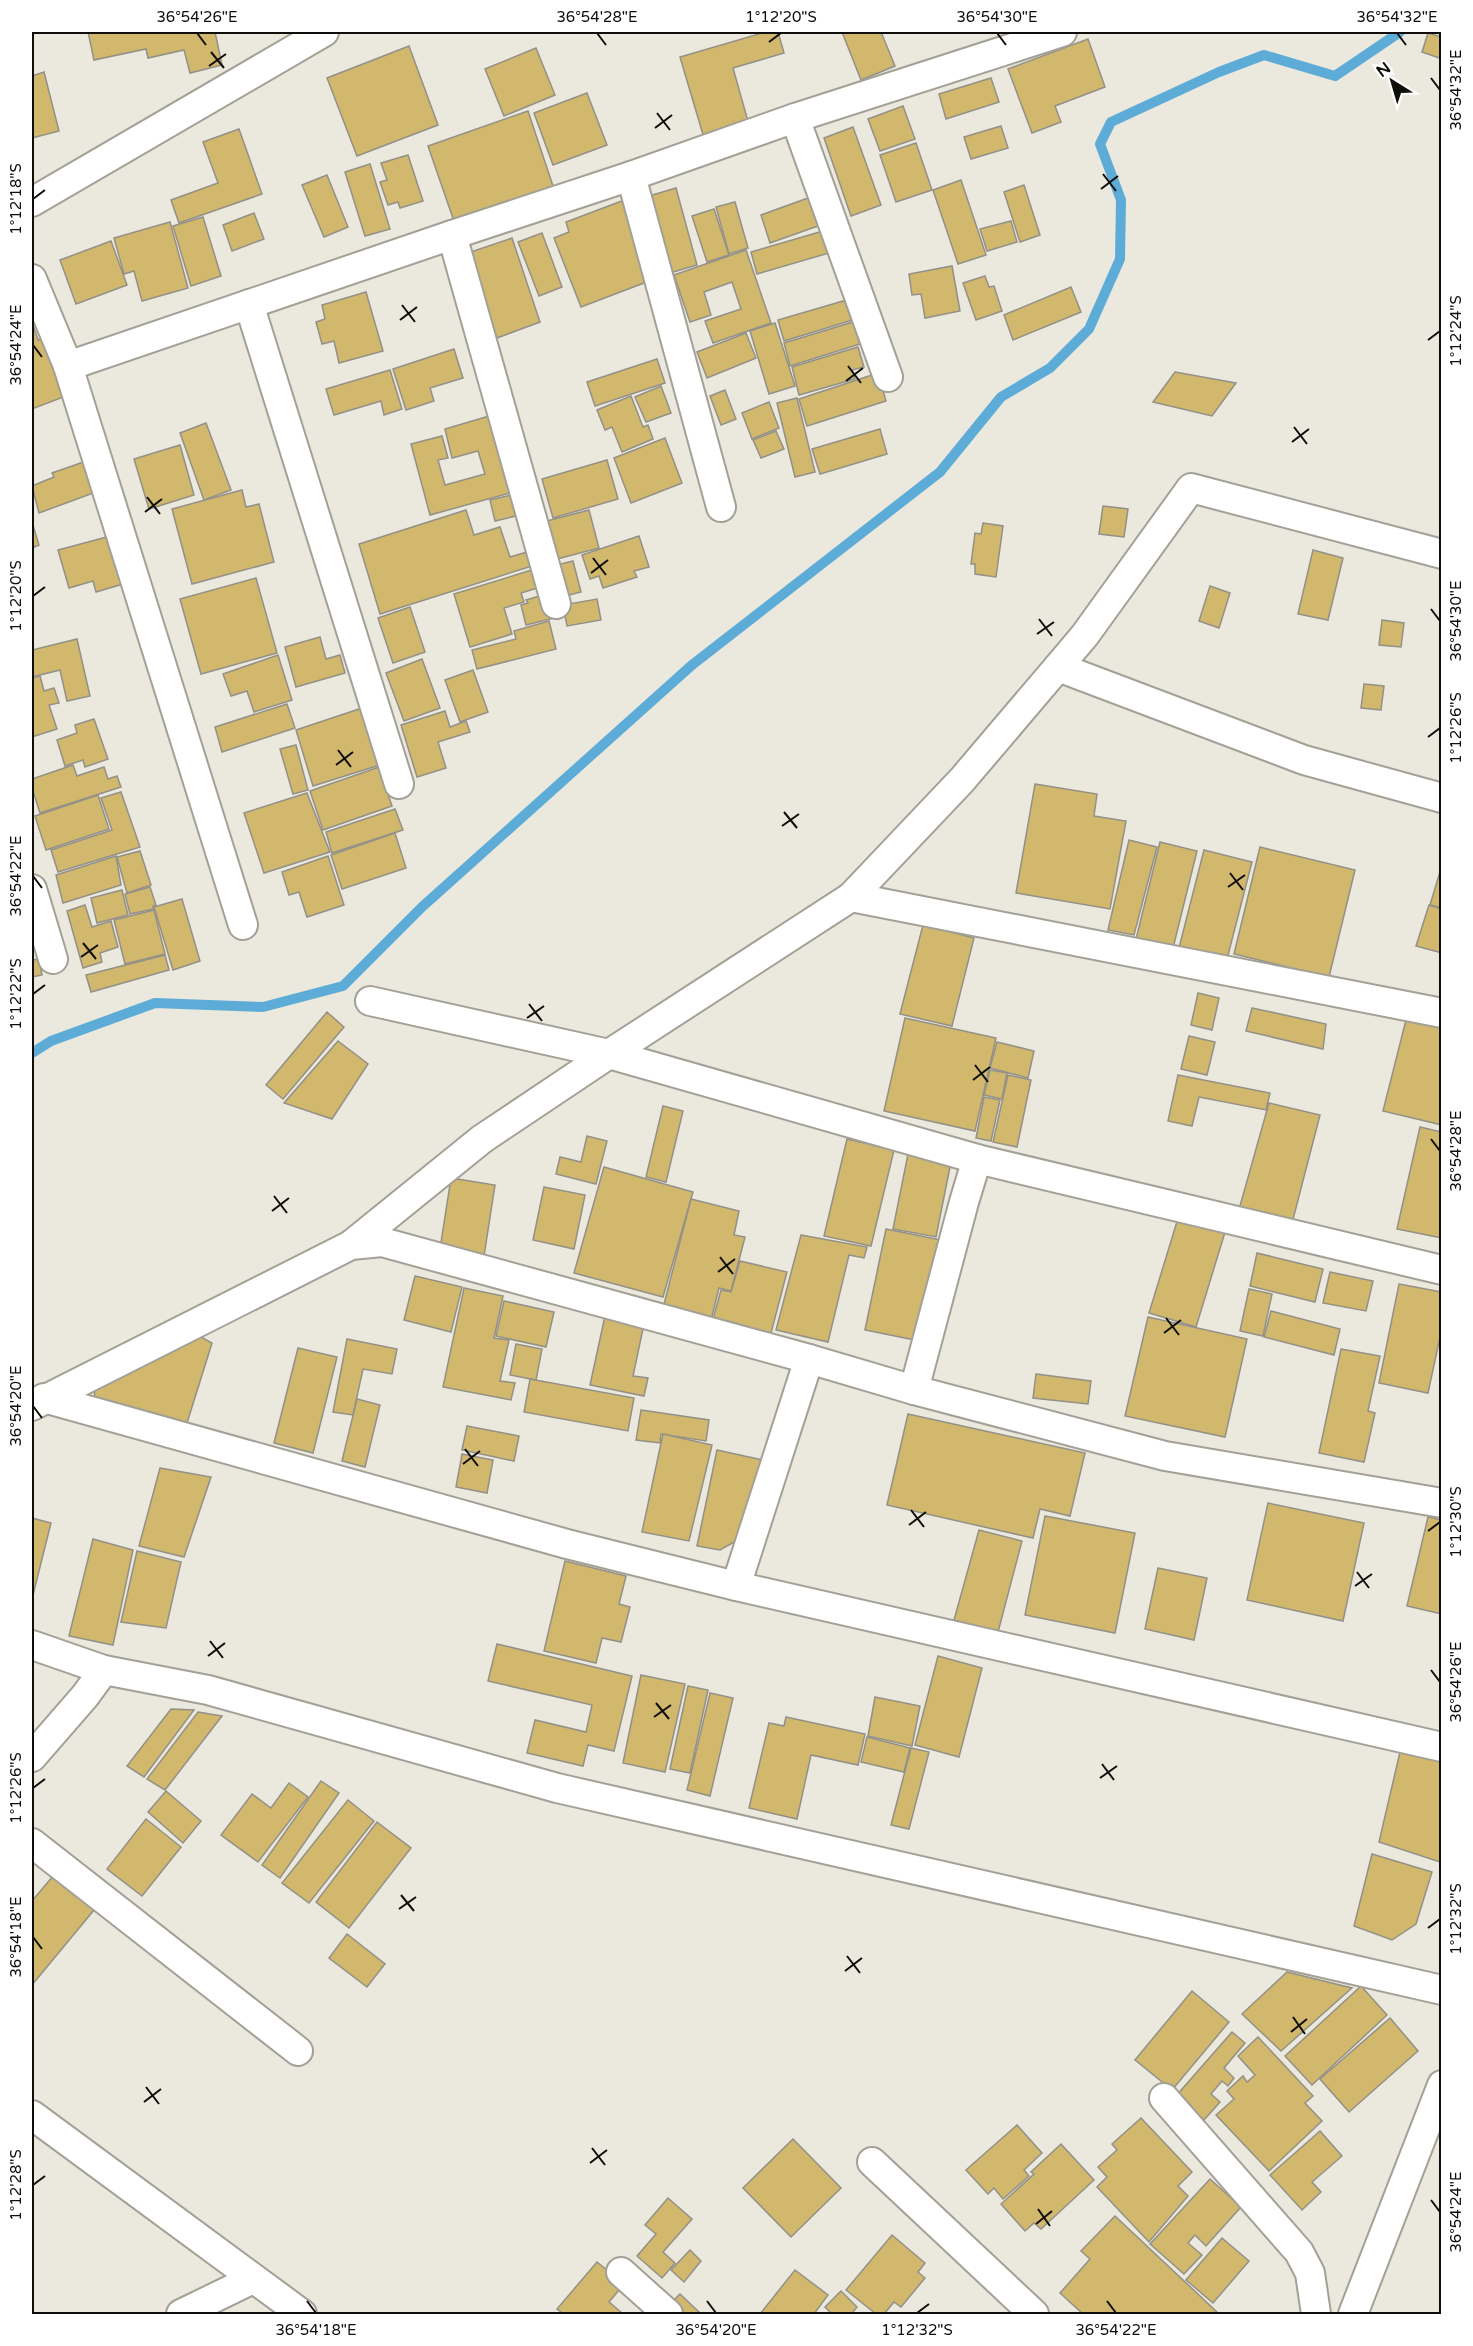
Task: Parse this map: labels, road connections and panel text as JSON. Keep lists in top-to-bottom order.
{
  "north": "top left",
  "coordinates": [
    "36°54'26\"E",
    "36°54'28\"E",
    "1°12'20\"S",
    "36°54'30\"E",
    "36°54'32\"E",
    "1°12'18\"S",
    "1°12'24\"S",
    "36°54'24\"E",
    "1°12'26\"S",
    "36°54'22\"E",
    "1°12'22\"S",
    "36°54'20\"E",
    "1°12'30\"S",
    "1°12'32\"S",
    "36°54'18\"E",
    "1°12'28\"S"
  ]
}
